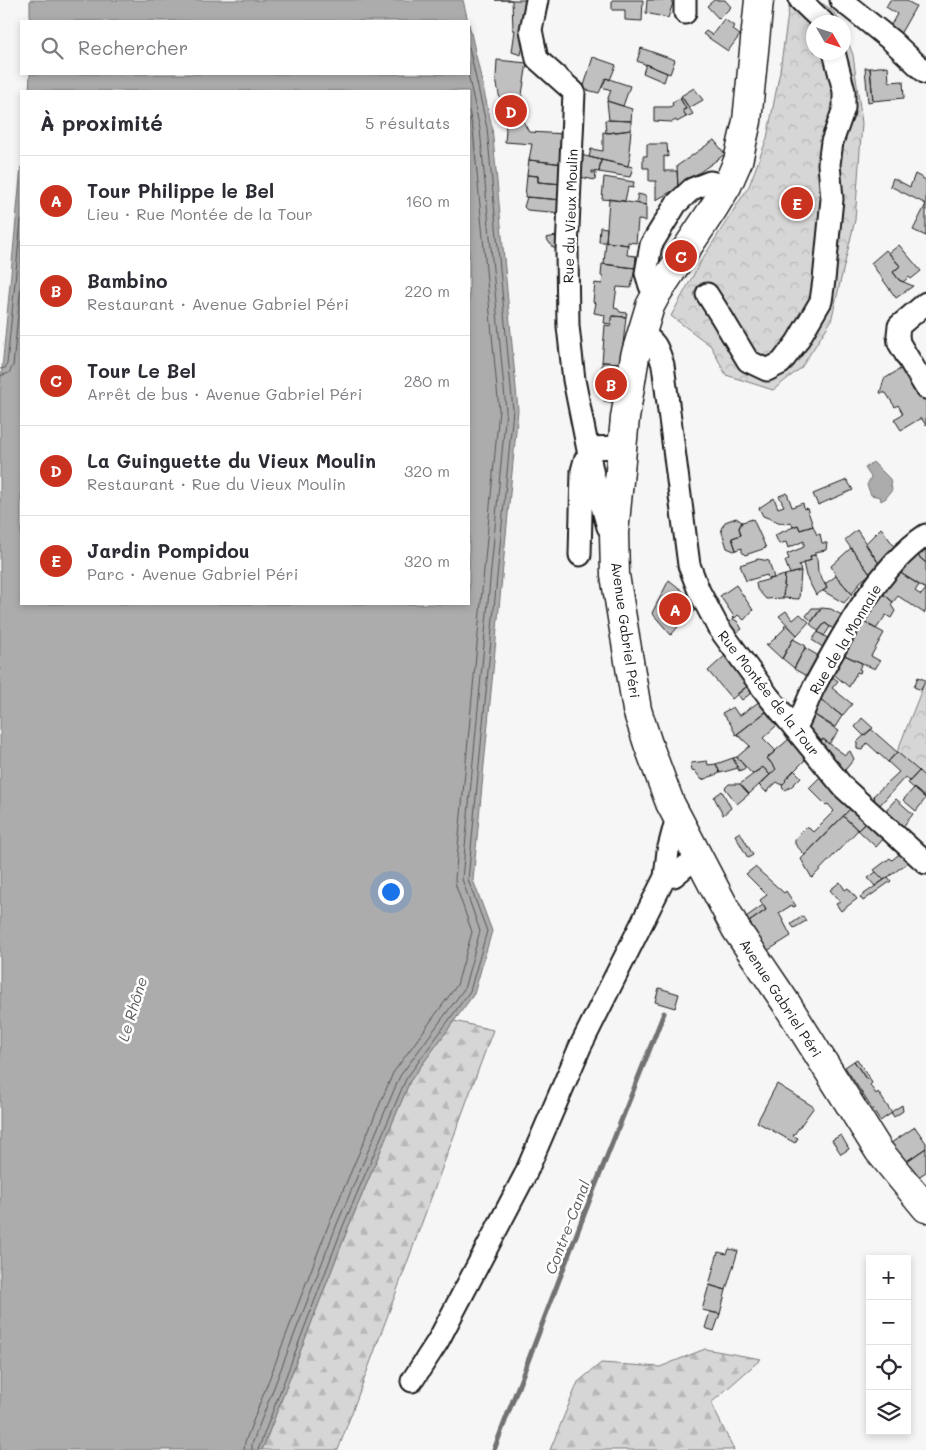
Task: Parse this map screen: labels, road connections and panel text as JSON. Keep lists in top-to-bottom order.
{
  "streets": {
    "main road": ["Avenue Gabriel Péri"],
    "street": ["Rue du Vieux Moulin", "Rue de la Monnaie", "Rue Montée de la Tour"]
  },
  "crossings": [
    ["Rue du Vieux Moulin", "Avenue Gabriel Péri"],
    ["Avenue Gabriel Péri", "Rue Montée de la Tour"],
    ["Rue de la Monnaie", "Rue Montée de la Tour"]
  ],
  "water": ["Le Rhône", "Contre-Canal"],
  "north": "bottom right",
  "page": {
    "search": "Rechercher",
    "heading": ["À proximité", "5 résultats"],
    "pins": [
      "D",
      "E",
      "C",
      "B",
      "A"
    ],
    "list": [
      {
        "mark": "A",
        "name": "Tour Philippe le Bel",
        "note": "Lieu · Rue Montée de la Tour",
        "value": "160 m"
      },
      {
        "mark": "B",
        "name": "Bambino",
        "note": "Restaurant · Avenue Gabriel Péri",
        "value": "220 m"
      },
      {
        "mark": "C",
        "name": "Tour Le Bel",
        "note": "Arrêt de bus · Avenue Gabriel Péri",
        "value": "280 m"
      },
      {
        "mark": "D",
        "name": "La Guinguette du Vieux Moulin",
        "note": "Restaurant · Rue du Vieux Moulin",
        "value": "320 m"
      },
      {
        "mark": "E",
        "name": "Jardin Pompidou",
        "note": "Parc · Avenue Gabriel Péri",
        "value": "320 m"
      }
    ],
    "map_buttons": ["+", "−"]
  }
}
